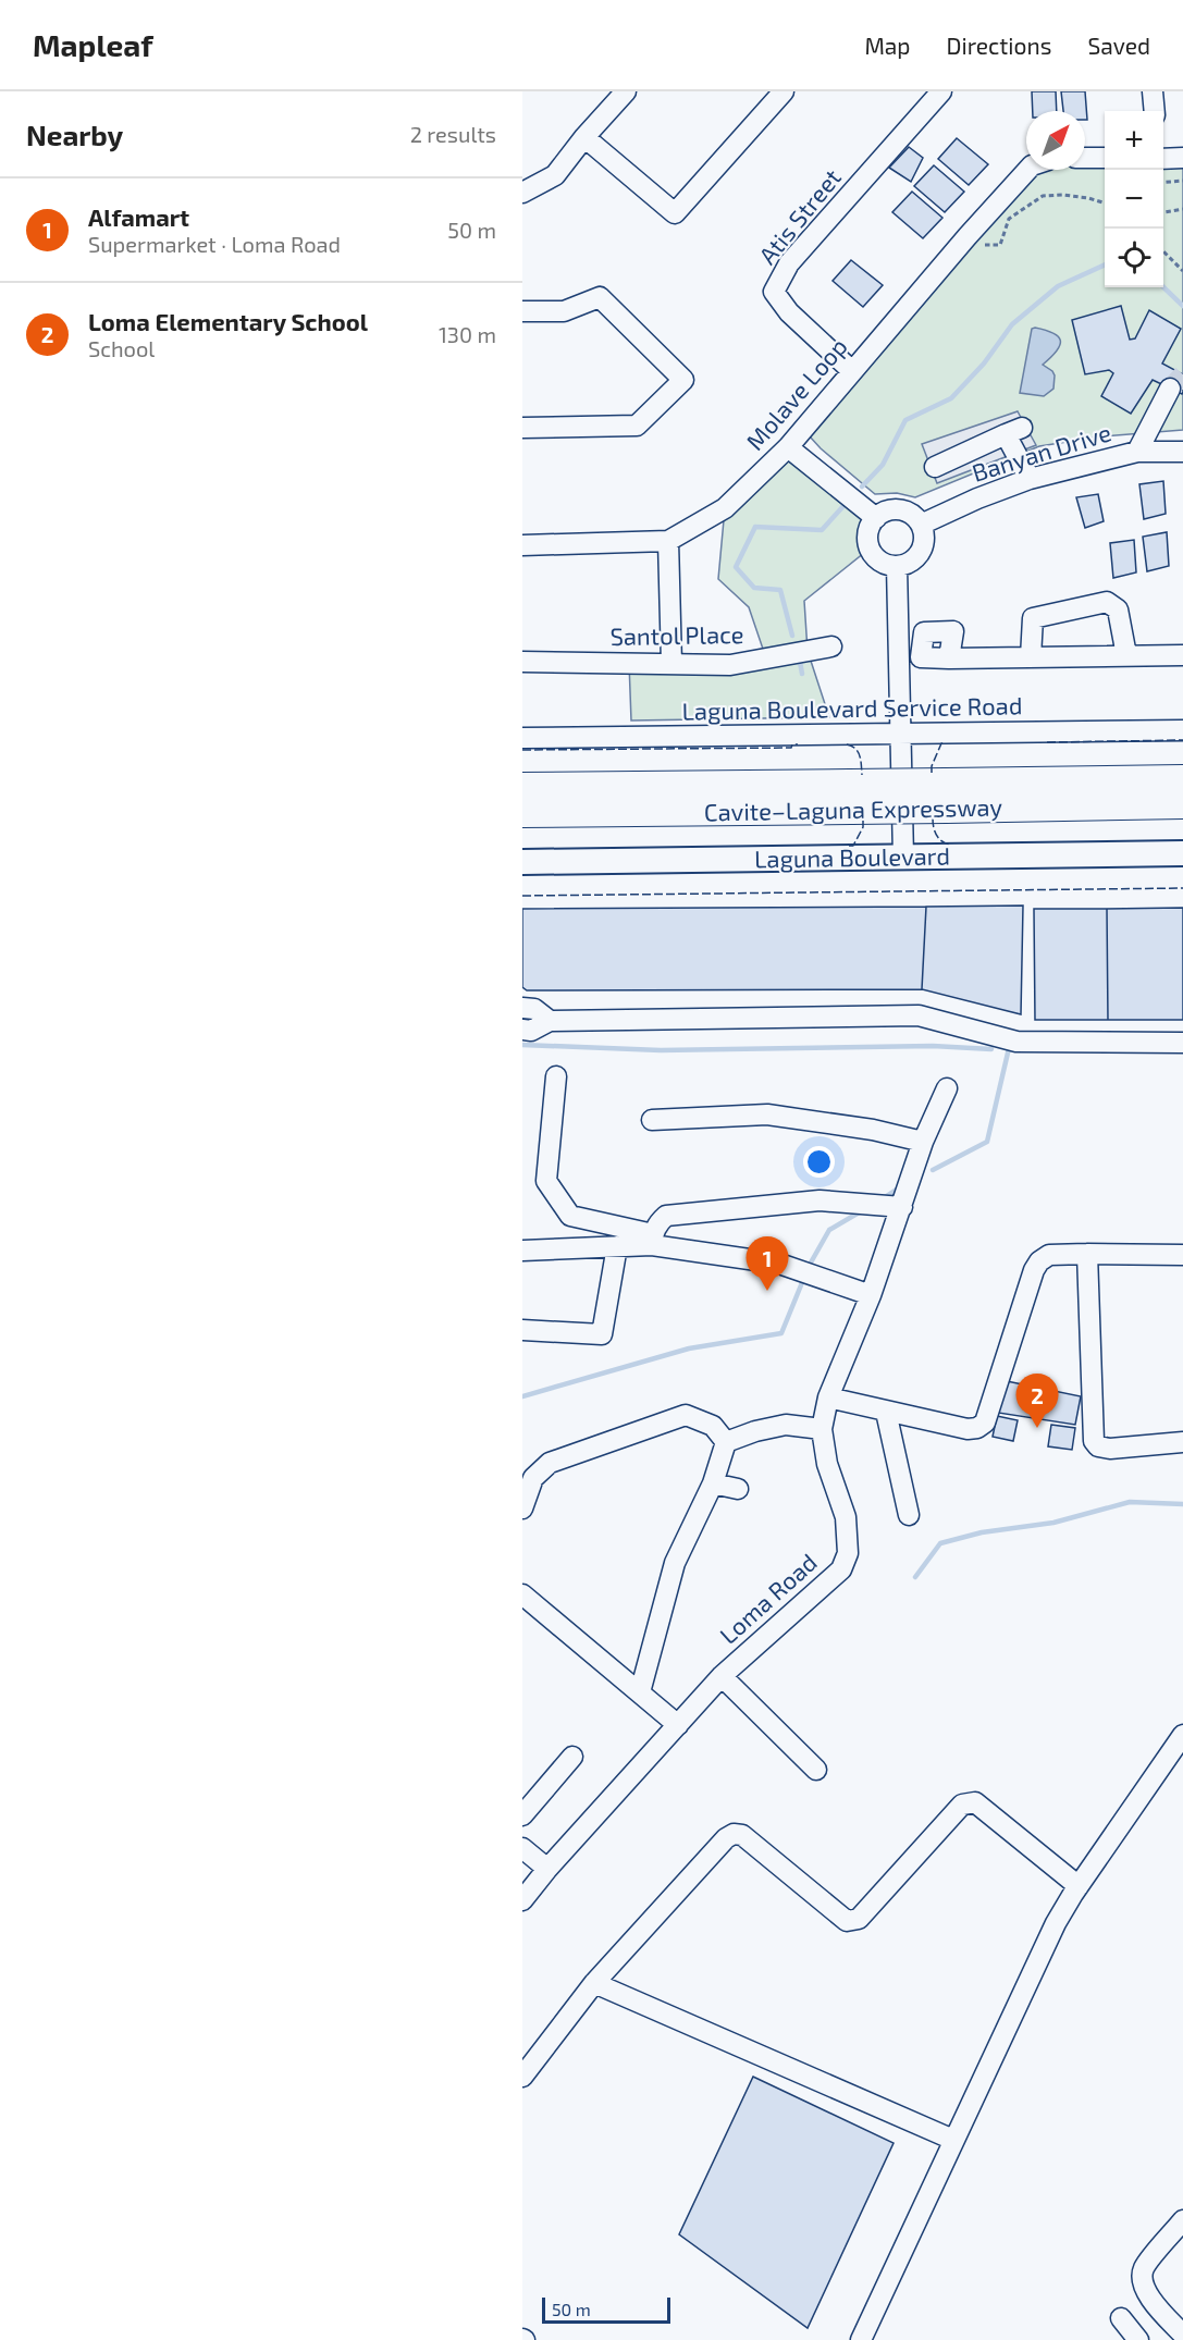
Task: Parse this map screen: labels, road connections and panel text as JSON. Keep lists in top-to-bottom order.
{
  "streets": {
    "highway": ["Cavite–Laguna Expressway"],
    "main road": ["Laguna Boulevard"],
    "street": [
      "Atis Street",
      "Molave Loop",
      "Banyan Drive",
      "Santol Place",
      "Laguna Boulevard Service Road",
      "Loma Road"
    ]
  },
  "crossings": [
    ["Atis Street", "Molave Loop"]
  ],
  "scale_bar": "50 m",
  "north": "top right",
  "page": {
    "header": "Mapleaf",
    "nav": ["Map", "Directions", "Saved"],
    "heading": ["Nearby", "2 results"],
    "map_buttons": ["+", "−"],
    "list": [
      {
        "mark": "1",
        "name": "Alfamart",
        "note": "Supermarket · Loma Road",
        "value": "50 m"
      },
      {
        "mark": "2",
        "name": "Loma Elementary School",
        "note": "School",
        "value": "130 m"
      }
    ],
    "pins": ["1", "2"],
    "scale": "50 m"
  }
}
